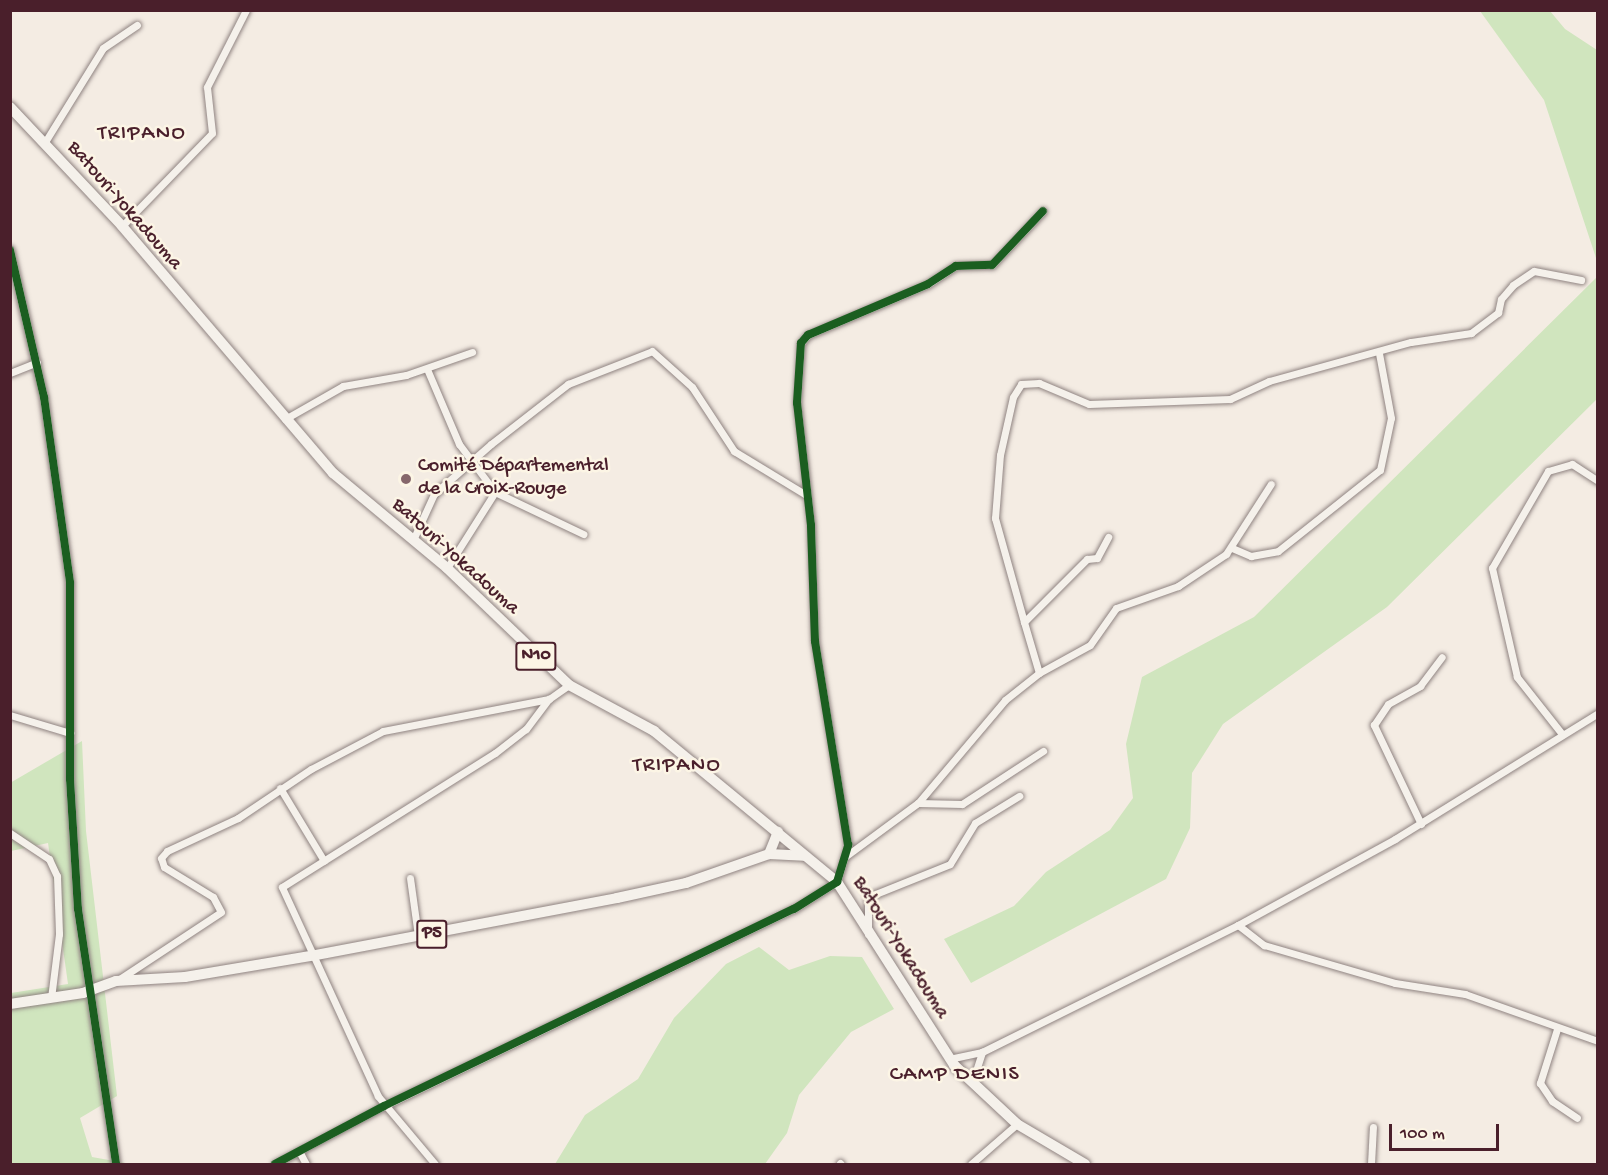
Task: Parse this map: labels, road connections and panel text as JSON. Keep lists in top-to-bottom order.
{
  "streets": {
    "main road": ["Batouri-Yokadouma", "N10", "P5"]
  },
  "crossings": [
    ["Batouri-Yokadouma", "P5"]
  ],
  "districts": ["TRIPANO", "TRIPANO", "CAMP DENIS"],
  "places": ["Comité Départemental de la Croix-Rouge"],
  "scale_bar": "100 m"
}
